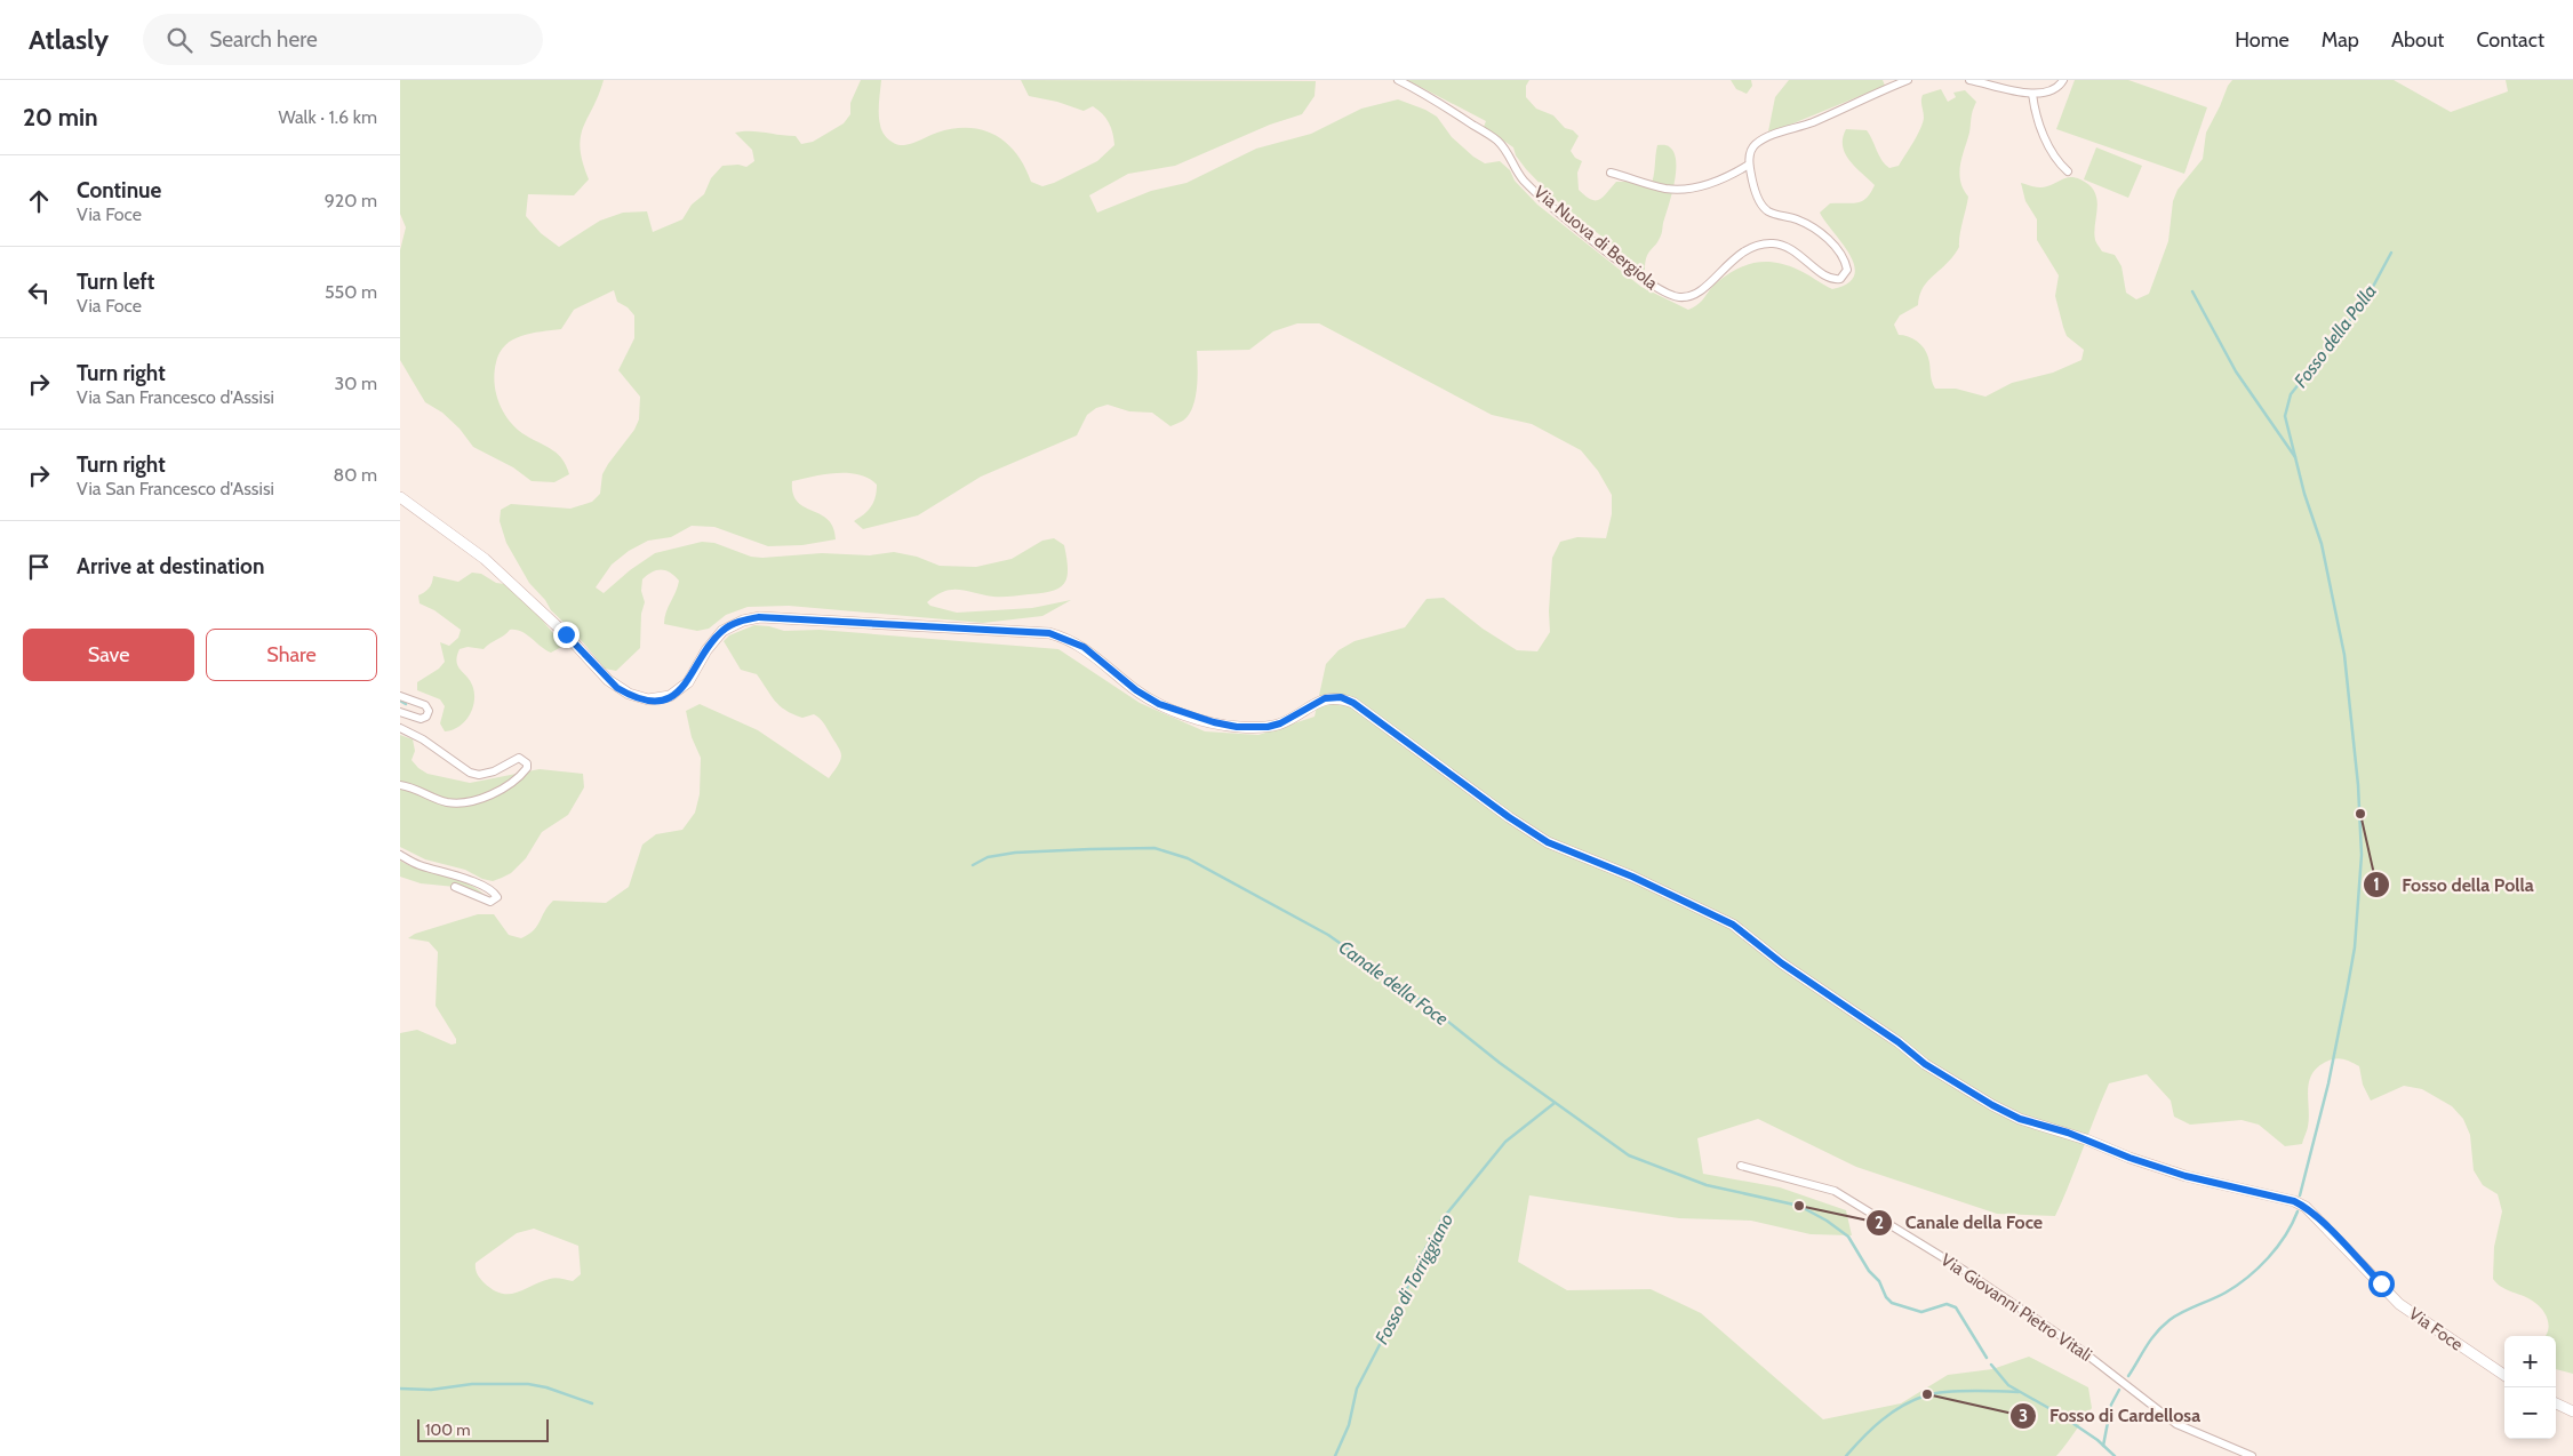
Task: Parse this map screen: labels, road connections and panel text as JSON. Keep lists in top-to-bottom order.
{
  "streets": {
    "main road": ["Via Foce"],
    "street": ["Via Nuova di Bergiola", "Via Giovanni Pietro Vitali"]
  },
  "water": ["Fosso della Polla", "Canale della Foce", "Fosso di Torriggiano"],
  "places": ["Fosso della Polla", "Canale della Foce", "Fosso di Cardellosa"],
  "scale_bar": "100 m",
  "page": {
    "header": "Atlasly",
    "search": "Search here",
    "nav": [
      "Home",
      "Map",
      "About",
      "Contact"
    ],
    "heading": ["20 min", "Walk · 1.6 km"],
    "list": [
      ["Continue", "Via Foce", "920 m"],
      ["Turn left", "Via Foce", "550 m"],
      ["Turn right", "Via San Francesco d'Assisi", "30 m"],
      ["Turn right", "Via San Francesco d'Assisi", "80 m"],
      "Arrive at destination"
    ],
    "buttons": ["Save", "Share"],
    "map_buttons": ["+", "−"],
    "scale": "100 m"
  }
}
